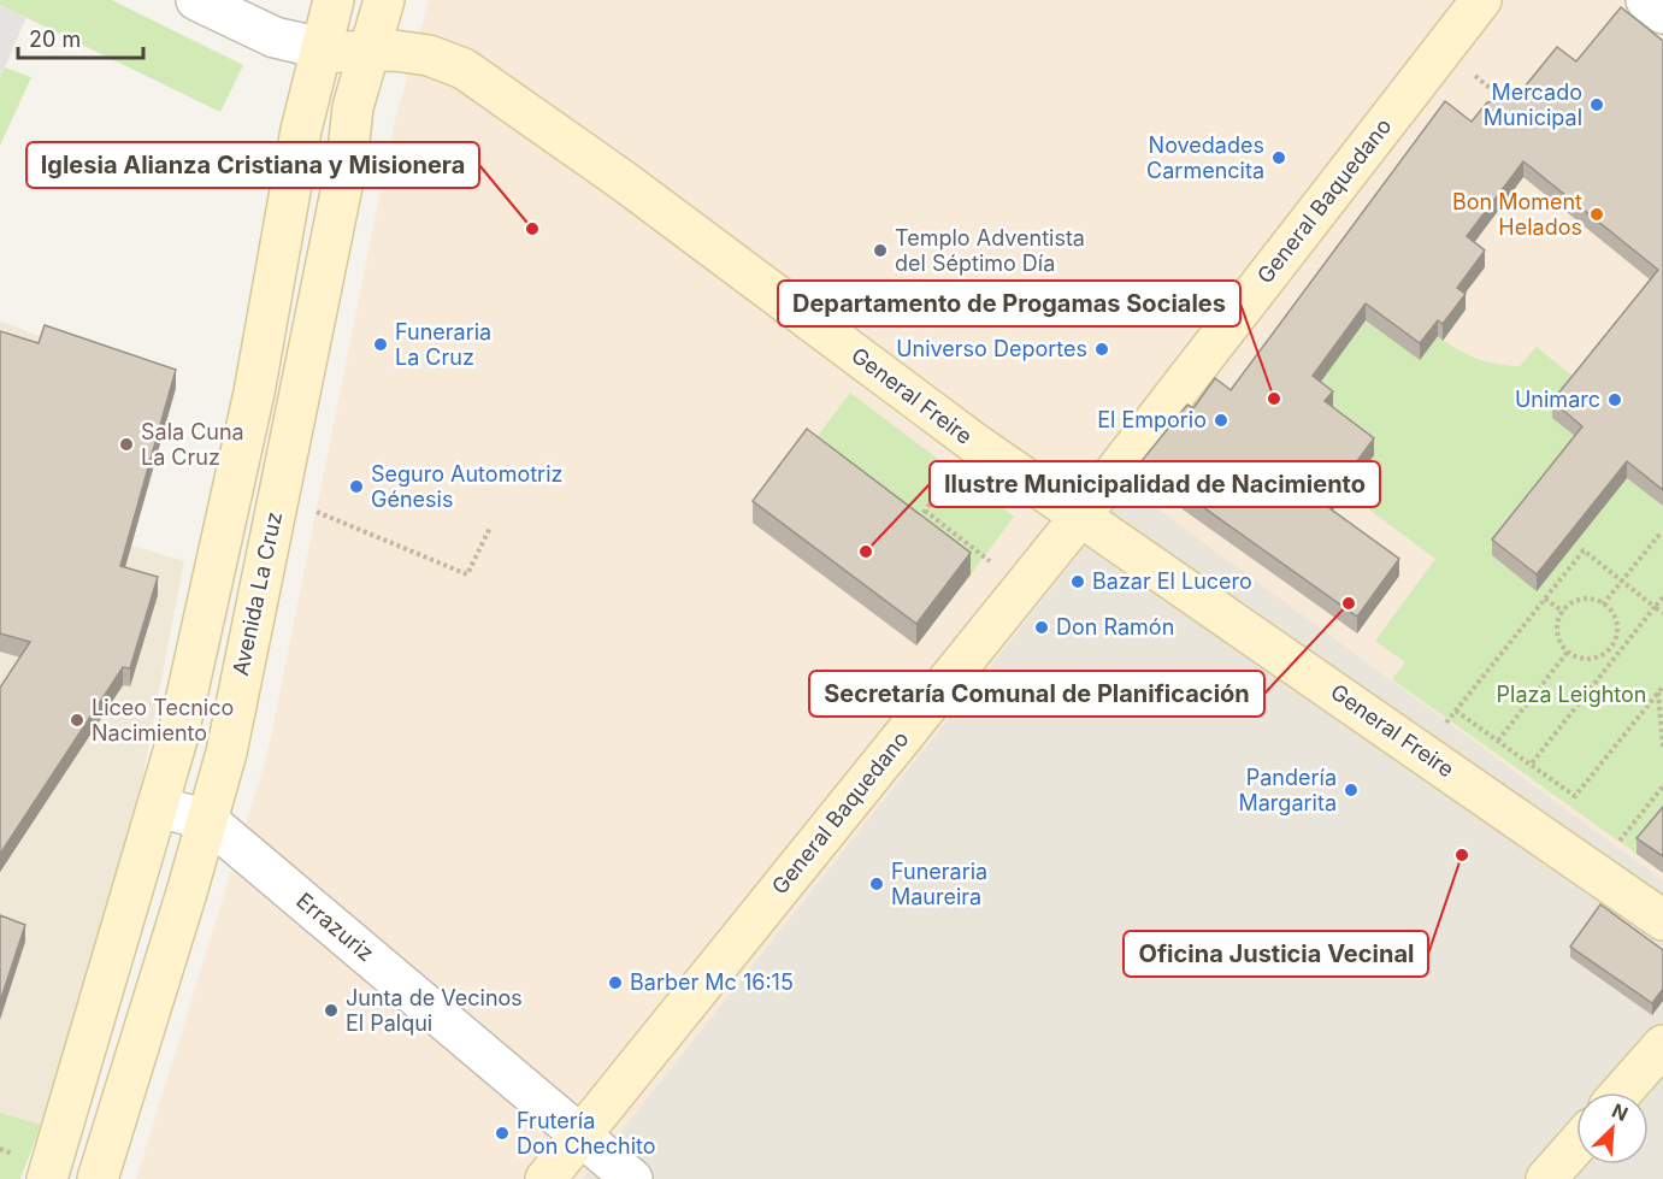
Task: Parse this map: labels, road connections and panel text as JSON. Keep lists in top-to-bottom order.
{
  "streets": {
    "main road": ["General Baquedano", "General Freire", "Avenida La Cruz"],
    "street": ["Errazuriz"]
  },
  "crossings": [
    ["General Baquedano", "General Freire"],
    ["General Baquedano", "Errazuriz"],
    ["General Freire", "Avenida La Cruz"],
    ["Avenida La Cruz", "Errazuriz"]
  ],
  "parks": ["Plaza Leighton"],
  "places": [
    "Mercado Municipal",
    "Novedades Carmencita",
    "Bon Moment Helados",
    "Iglesia Alianza Cristiana y Misionera",
    "Templo Adventista del Séptimo Día",
    "Funeraria La Cruz",
    "Universo Deportes",
    "Departamento de Progamas Sociales",
    "Unimarc",
    "El Emporio",
    "Sala Cuna La Cruz",
    "Seguro Automotriz Génesis",
    "Ilustre Municipalidad de Nacimiento",
    "Bazar El Lucero",
    "Secretaría Comunal de Planificación",
    "Don Ramón",
    "Liceo Tecnico Nacimiento",
    "Pandería Margarita",
    "Oficina Justicia Vecinal",
    "Funeraria Maureira",
    "Barber Mc 16:15",
    "Junta de Vecinos El Palqui",
    "Frutería Don Chechito"
  ],
  "scale_bar": "20 m",
  "north": "top right"
}
